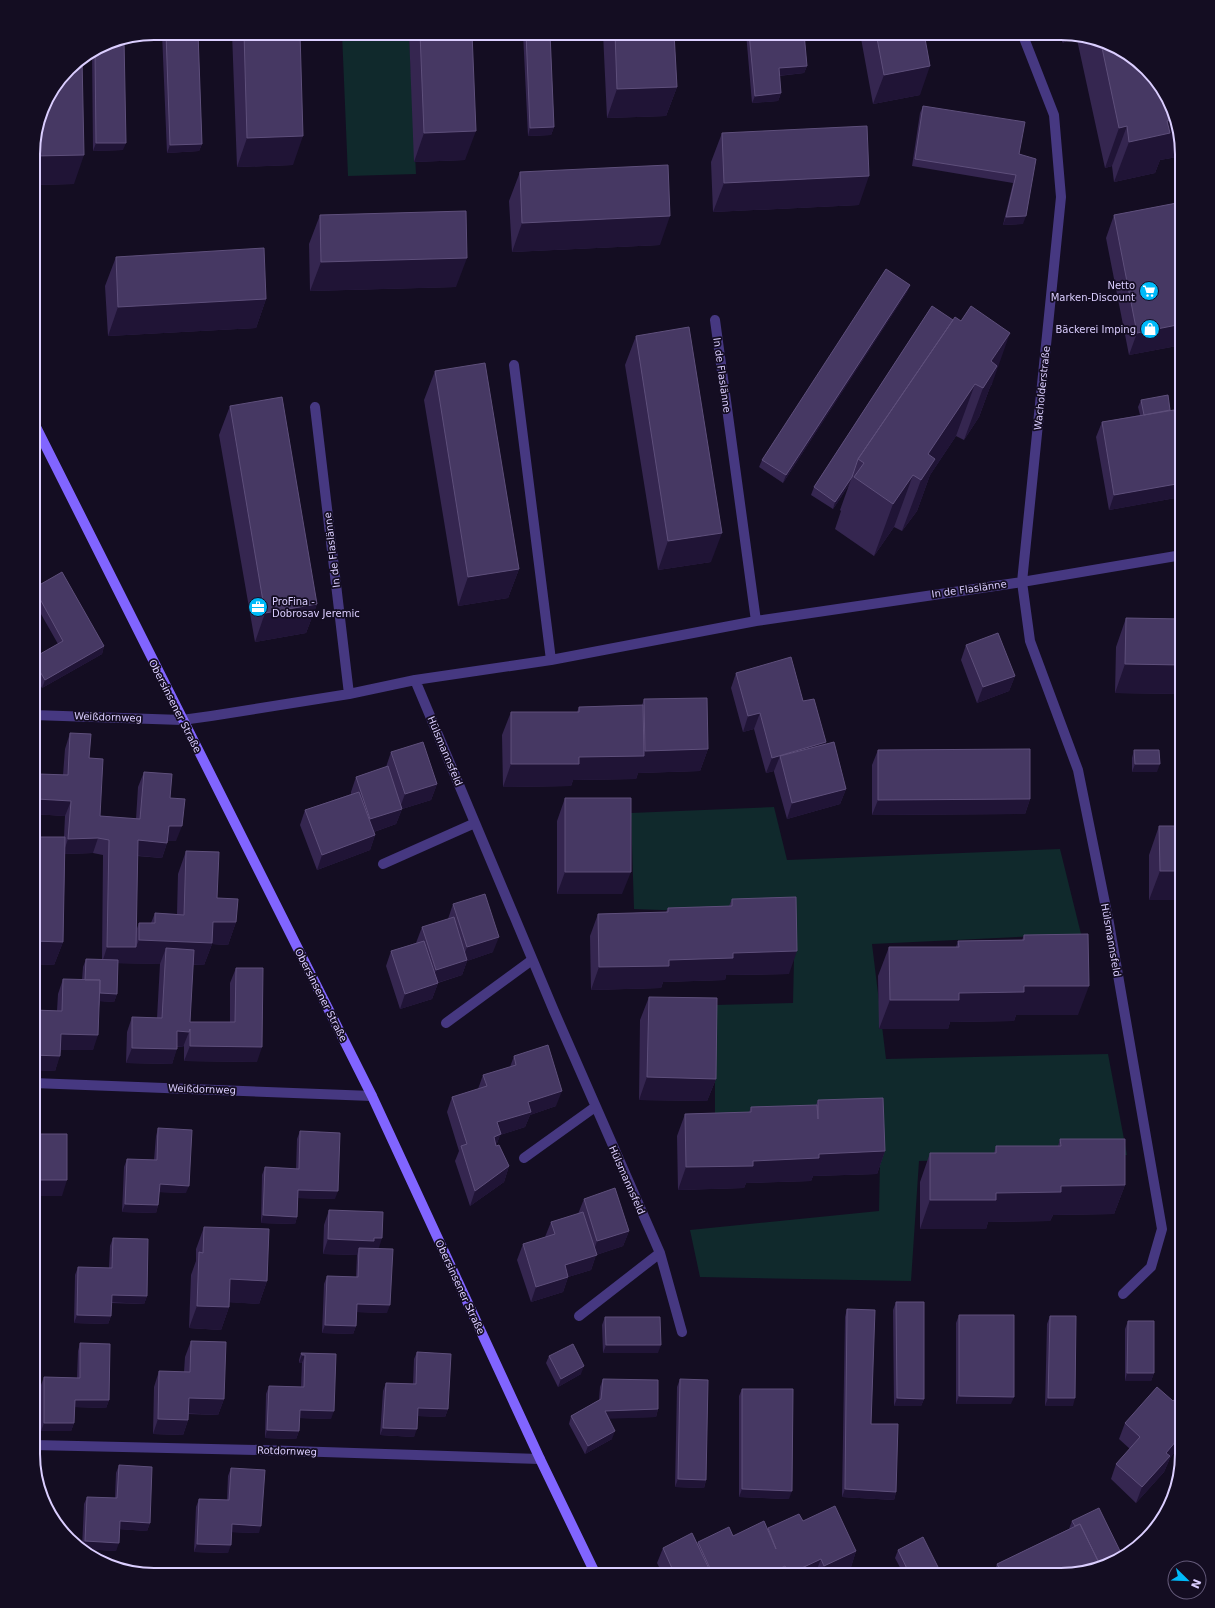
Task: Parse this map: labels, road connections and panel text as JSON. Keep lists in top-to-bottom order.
{
  "streets": {
    "street": [
      "In de Flaslänne",
      "Wacholderstraße",
      "Obersinsener Straße",
      "Weißdornweg",
      "Hülsmannsfeld",
      "Rotdornweg"
    ]
  },
  "crossings": [
    ["In de Flaslänne", "Wacholderstraße"],
    ["In de Flaslänne", "Obersinsener Straße"],
    ["In de Flaslänne", "Weißdornweg"],
    ["In de Flaslänne", "Hülsmannsfeld"],
    ["Wacholderstraße", "Hülsmannsfeld"],
    ["Obersinsener Straße", "Weißdornweg"],
    ["Obersinsener Straße", "Rotdornweg"]
  ],
  "places": {
    "supermarket": ["Netto Marken-Discount"],
    "shop": ["Bäckerei Imping"],
    "office": ["ProFina - Dobrosav Jeremic"]
  },
  "north": "bottom right"
}
